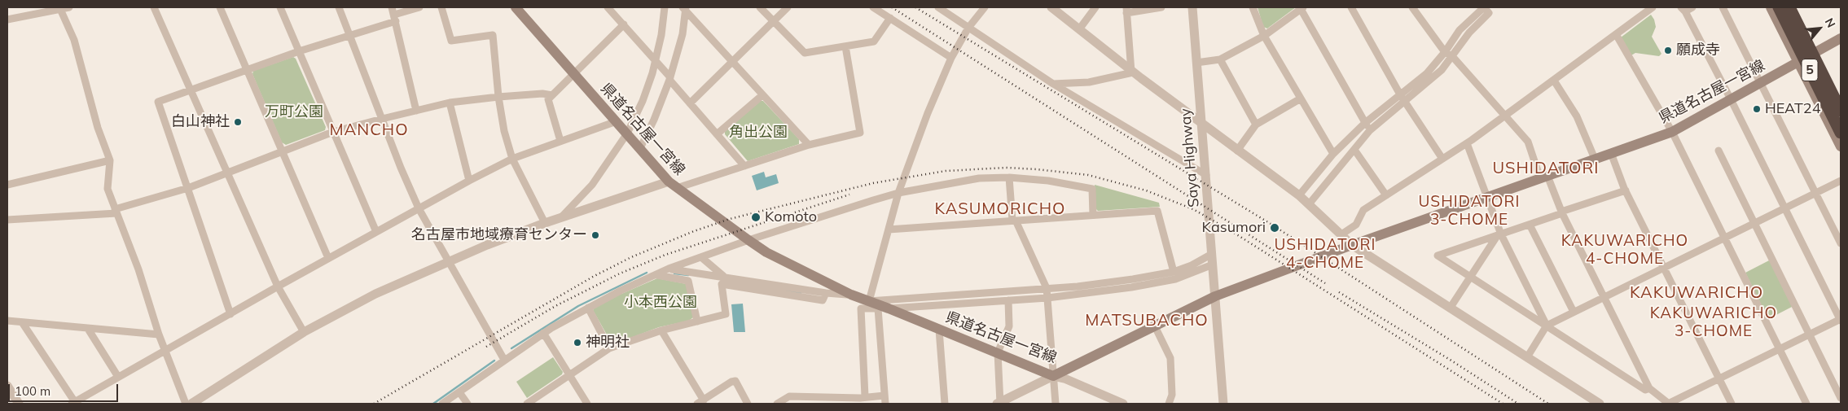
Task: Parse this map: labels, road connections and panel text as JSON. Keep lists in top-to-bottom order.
{
  "streets": {
    "highway": ["5"],
    "main road": ["県道名古屋一宮線"],
    "street": ["Saya Highway"]
  },
  "crossings": [
    ["県道名古屋一宮線", "Saya Highway"]
  ],
  "districts": [
    "MANCHO",
    "USHIDATORI",
    "USHIDATORI 3-CHOME",
    "KASUMORICHO",
    "KAKUWARICHO 4-CHOME",
    "USHIDATORI 4-CHOME",
    "KAKUWARICHO",
    "KAKUWARICHO 3-CHOME",
    "MATSUBACHO"
  ],
  "parks": ["万町公園", "角出公園", "小本西公園"],
  "places": [
    "願成寺",
    "HEAT24",
    "白山神社",
    "Komoto",
    "Kasumori",
    "名古屋市地域療育センター",
    "神明社"
  ],
  "scale_bar": "100 m",
  "north": "top right"
}
